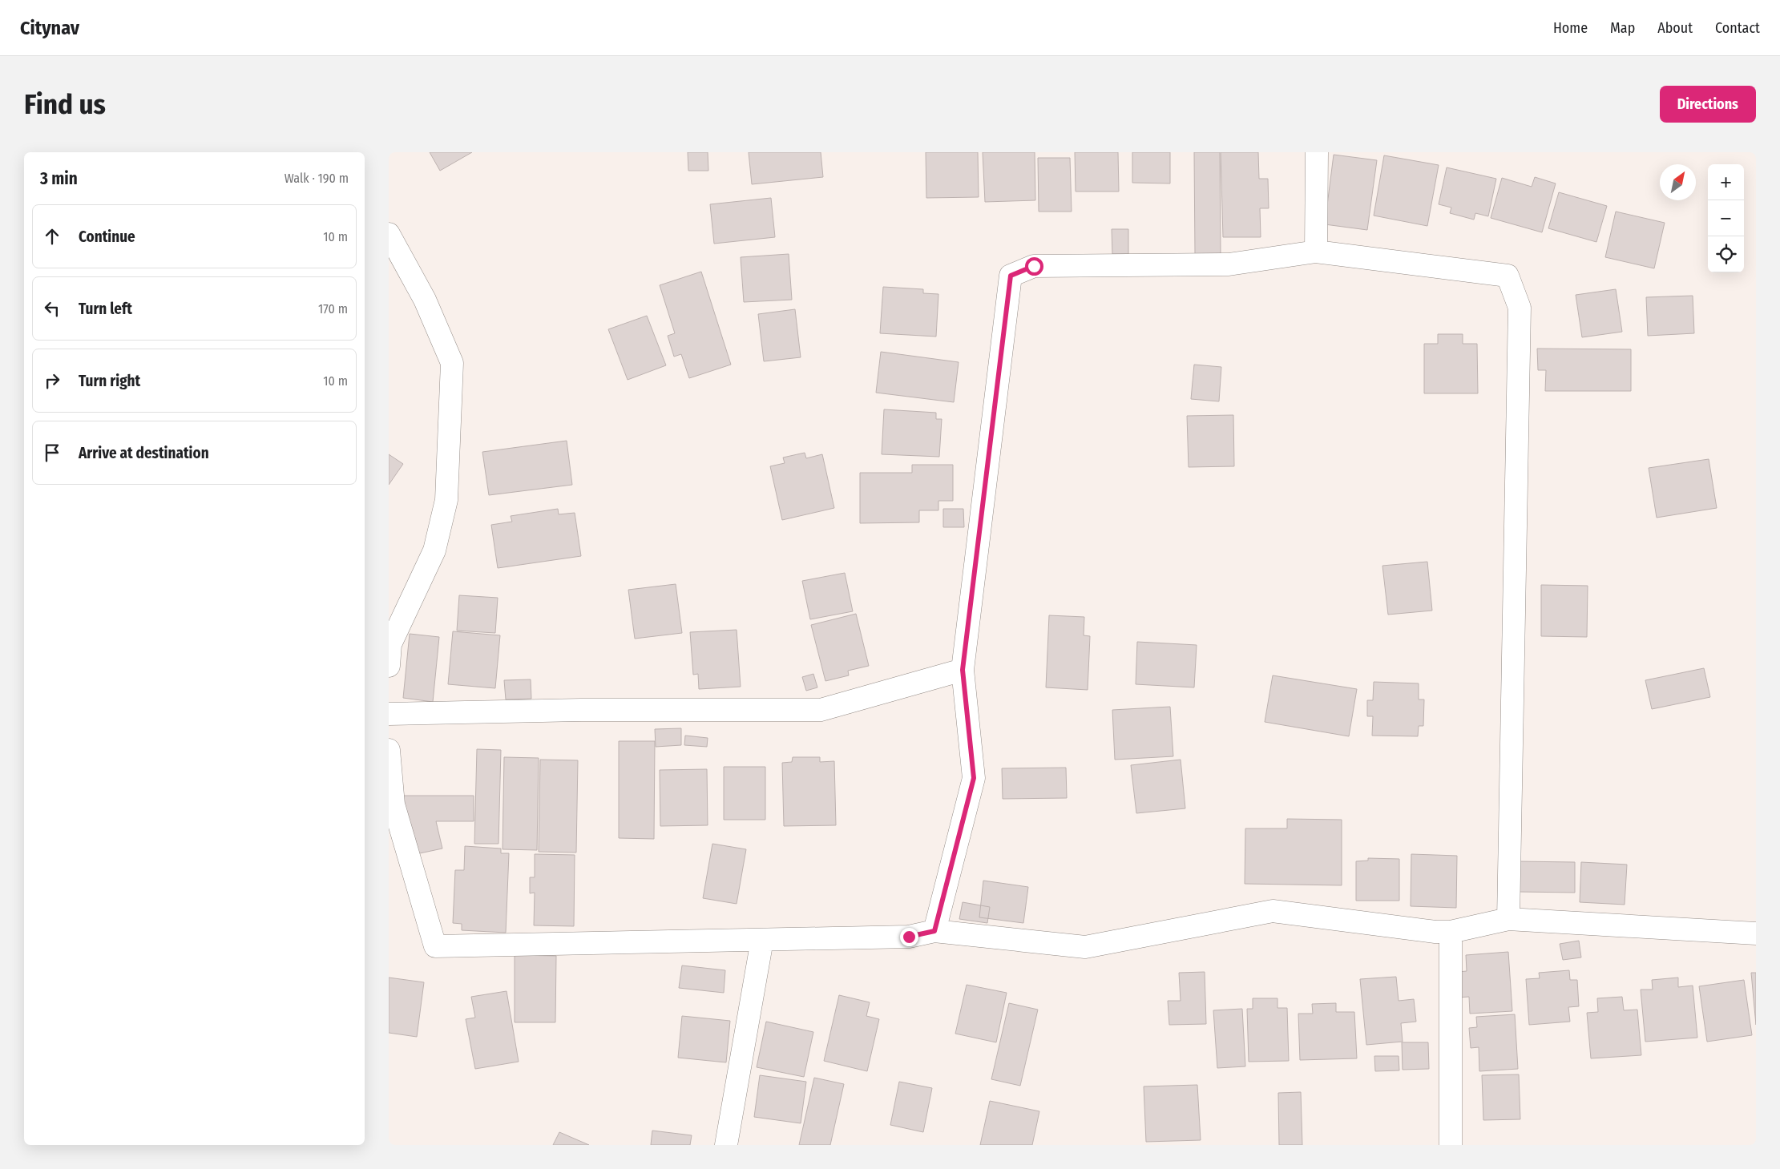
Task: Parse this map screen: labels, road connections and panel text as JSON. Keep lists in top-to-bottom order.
{
  "north": "top right",
  "page": {
    "header": "Citynav",
    "nav": [
      "Home",
      "Map",
      "About",
      "Contact"
    ],
    "buttons": "Directions",
    "title": "Find us",
    "heading": ["3 min", "Walk · 190 m"],
    "map_buttons": ["+", "−"],
    "list": [
      ["Continue", "10 m"],
      ["Turn left", "170 m"],
      ["Turn right", "10 m"],
      "Arrive at destination"
    ]
  }
}
